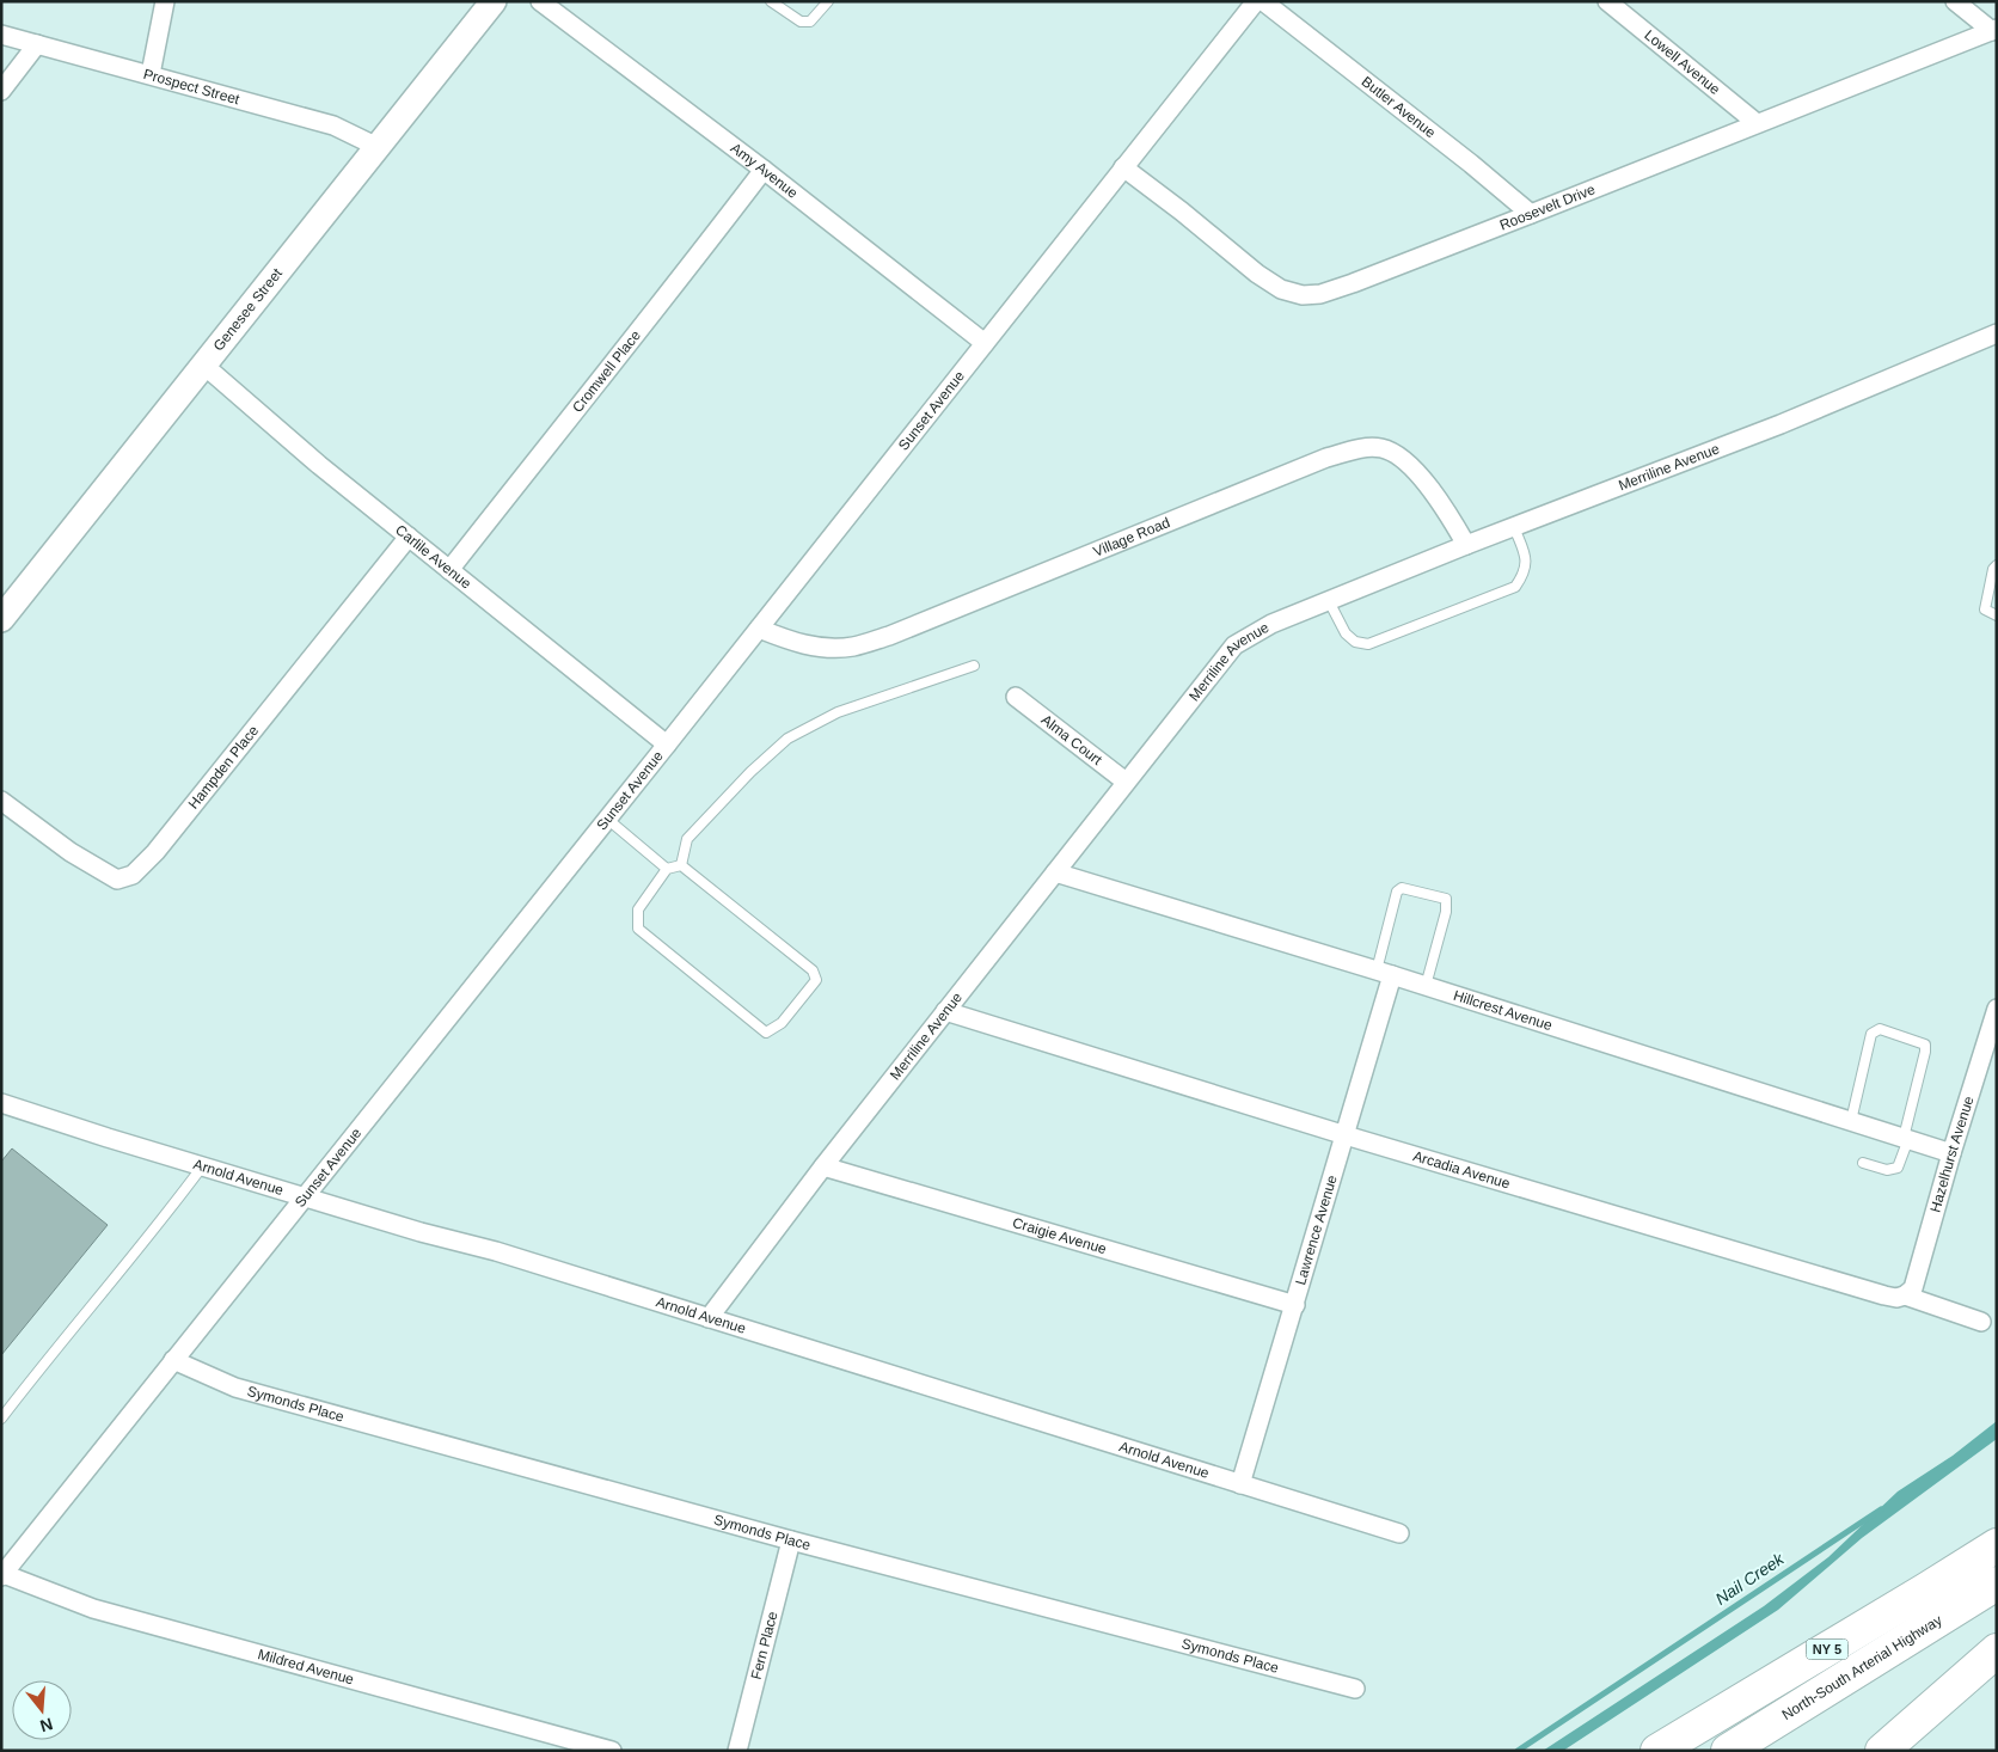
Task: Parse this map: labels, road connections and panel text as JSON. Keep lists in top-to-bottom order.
{
  "streets": {
    "highway": ["NY 5", "North-South Arterial Highway"],
    "main road": ["Genesee Street"],
    "street": [
      "Lowell Avenue",
      "Prospect Street",
      "Butler Avenue",
      "Amy Avenue",
      "Roosevelt Drive",
      "Cromwell Place",
      "Sunset Avenue",
      "Merriline Avenue",
      "Village Road",
      "Carlile Avenue",
      "Alma Court",
      "Hampden Place",
      "Hillcrest Avenue",
      "Hazelhurst Avenue",
      "Arcadia Avenue",
      "Arnold Avenue",
      "Lawrence Avenue",
      "Craigie Avenue",
      "Symonds Place",
      "Fern Place",
      "Mildred Avenue"
    ]
  },
  "crossings": [
    ["Lowell Avenue", "Roosevelt Drive"],
    ["Prospect Street", "Genesee Street"],
    ["Butler Avenue", "Roosevelt Drive"],
    ["Amy Avenue", "Cromwell Place"],
    ["Amy Avenue", "Sunset Avenue"],
    ["Roosevelt Drive", "Sunset Avenue"],
    ["Genesee Street", "Carlile Avenue"],
    ["Cromwell Place", "Carlile Avenue"],
    ["Sunset Avenue", "Village Road"],
    ["Sunset Avenue", "Carlile Avenue"],
    ["Sunset Avenue", "Arnold Avenue"],
    ["Sunset Avenue", "Symonds Place"],
    ["Sunset Avenue", "Mildred Avenue"],
    ["Merriline Avenue", "Village Road"],
    ["Merriline Avenue", "Alma Court"],
    ["Merriline Avenue", "Hillcrest Avenue"],
    ["Merriline Avenue", "Arcadia Avenue"],
    ["Merriline Avenue", "Arnold Avenue"],
    ["Merriline Avenue", "Craigie Avenue"],
    ["Carlile Avenue", "Hampden Place"],
    ["Hillcrest Avenue", "Hazelhurst Avenue"],
    ["Hillcrest Avenue", "Lawrence Avenue"],
    ["Hazelhurst Avenue", "Arcadia Avenue"],
    ["Arcadia Avenue", "Lawrence Avenue"],
    ["Arnold Avenue", "Lawrence Avenue"],
    ["Lawrence Avenue", "Craigie Avenue"],
    ["Symonds Place", "Fern Place"]
  ],
  "water": ["Nail Creek"],
  "north": "bottom"
}
